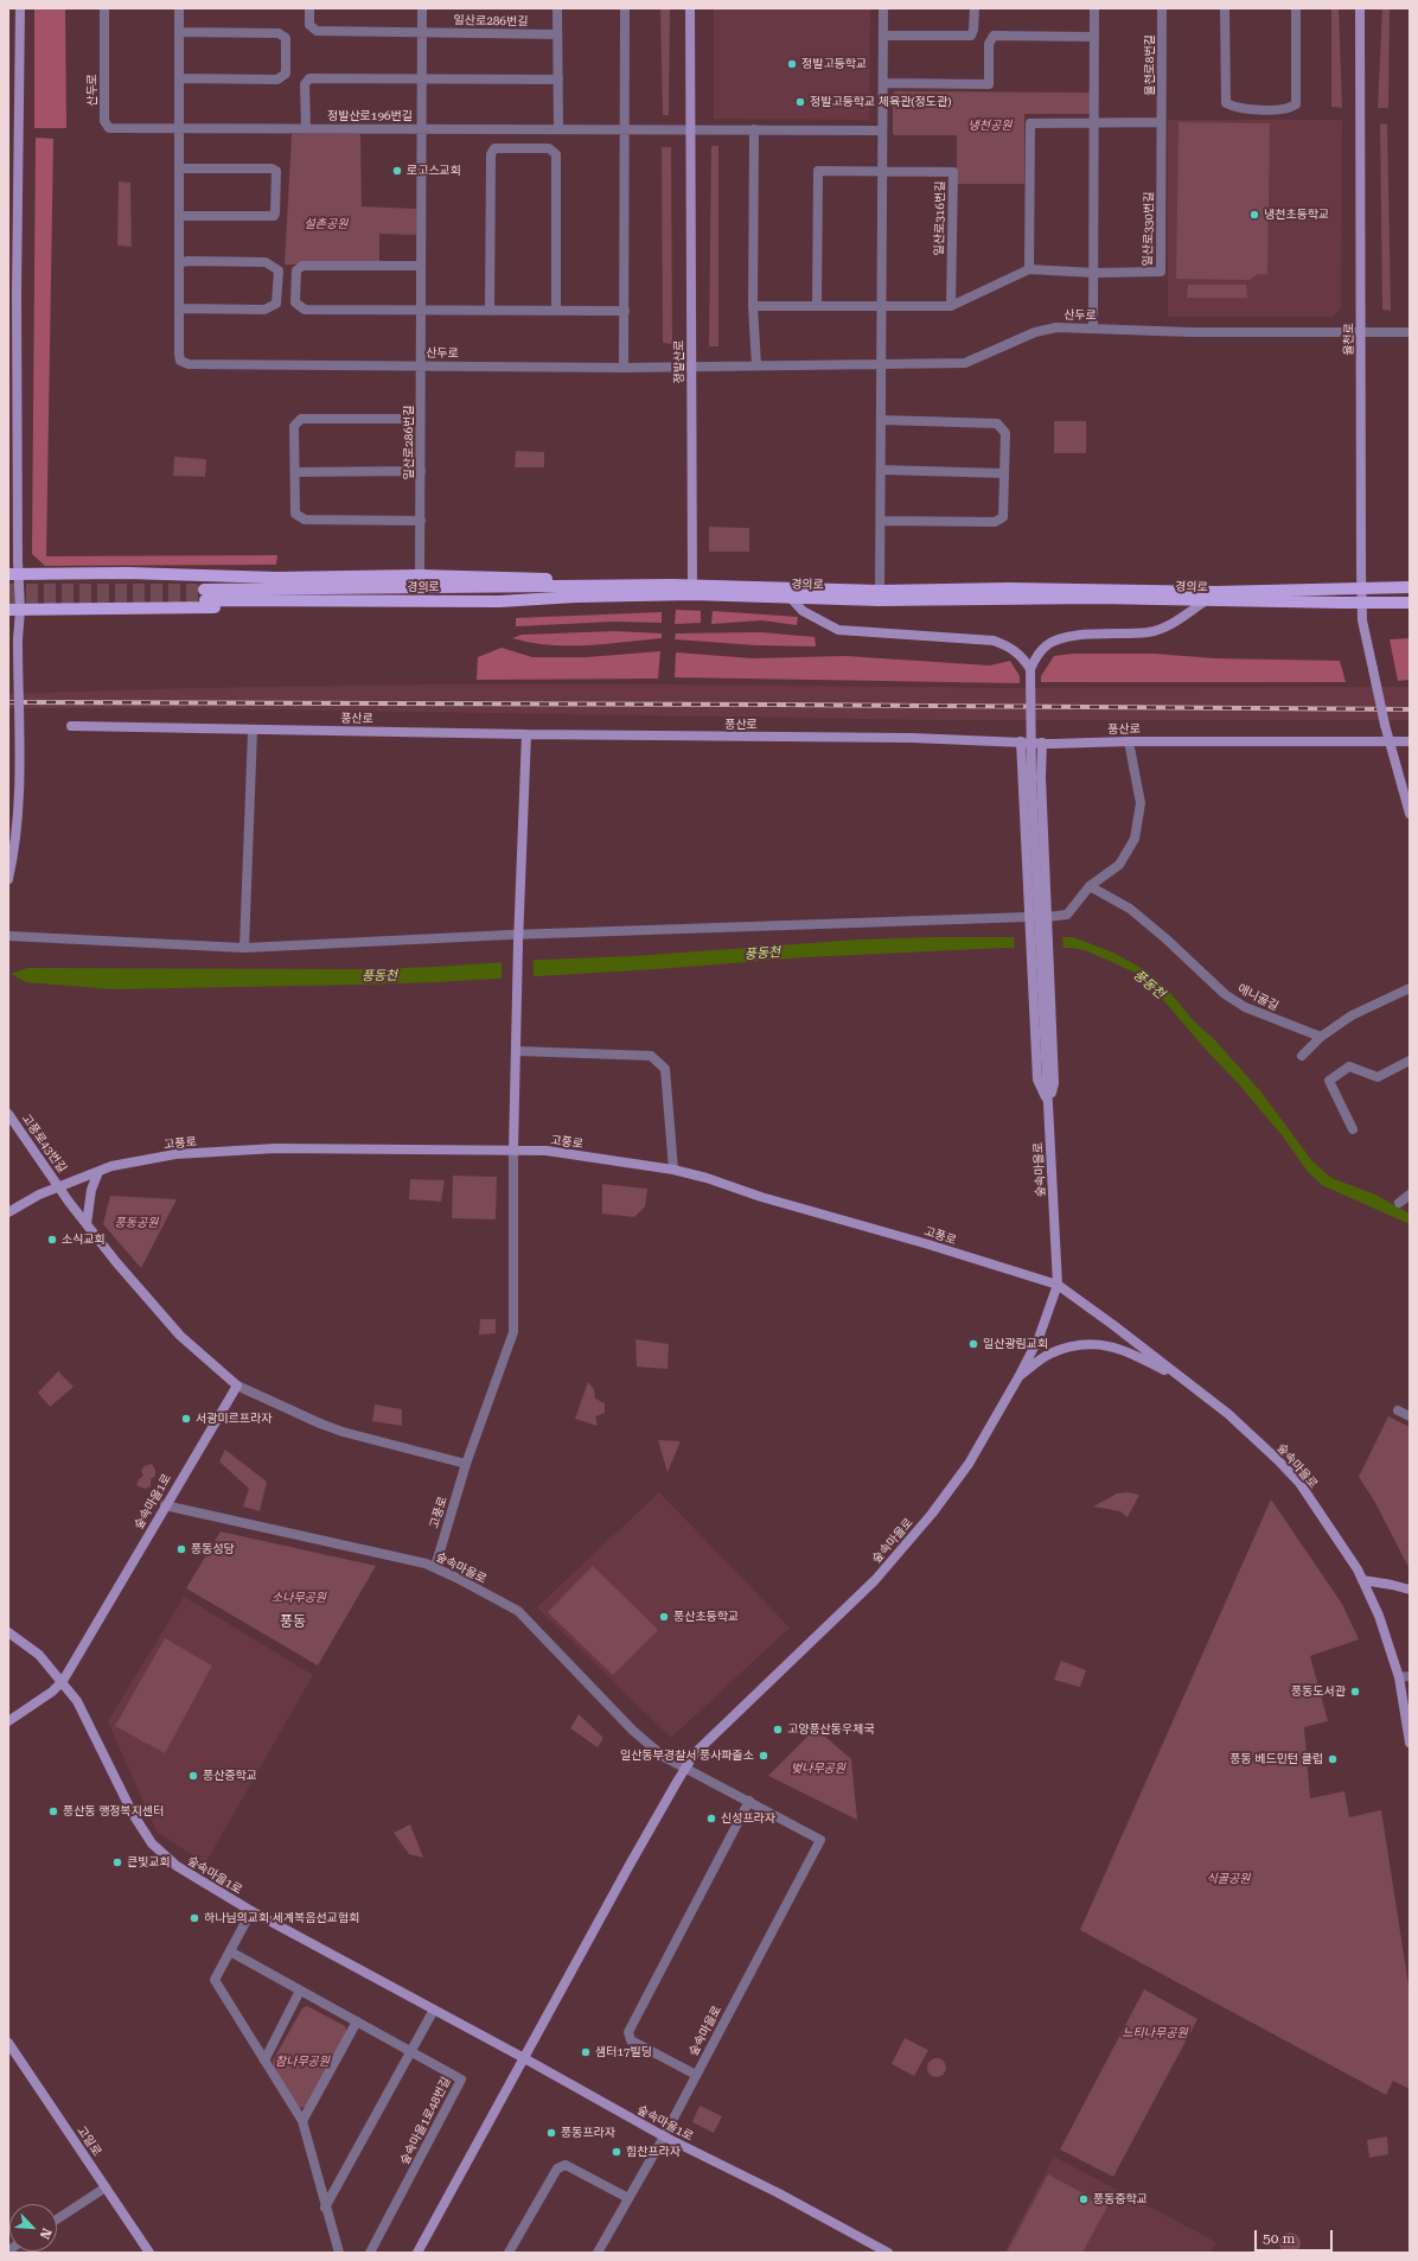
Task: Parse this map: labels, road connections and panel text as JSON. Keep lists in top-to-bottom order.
{
  "streets": {
    "main road": [
      "율천로",
      "정발산로",
      "경의로",
      "풍산로",
      "고풍로",
      "고풍로43번길",
      "숲속마을로",
      "숲속마을1로",
      "고일로"
    ],
    "street": [
      "일산로286번길",
      "율천로8번길",
      "산두로",
      "정발산로196번길",
      "일산로316번길",
      "일산로330번길",
      "애니골길",
      "숲속마을1로48번길"
    ]
  },
  "crossings": [
    ["일산로286번길", "산두로"],
    ["일산로286번길", "정발산로196번길"],
    ["율천로8번길", "일산로330번길"],
    ["산두로", "정발산로196번길"],
    ["산두로", "율천로"],
    ["산두로", "정발산로"],
    ["정발산로196번길", "정발산로"],
    ["일산로316번길", "일산로330번길"],
    ["율천로", "경의로"],
    ["율천로", "풍산로"],
    ["정발산로", "경의로"],
    ["고풍로", "고풍로43번길"],
    ["고풍로", "숲속마을로"],
    ["숲속마을로", "숲속마을1로"]
  ],
  "districts": ["풍동"],
  "water": ["풍동천"],
  "parks": [
    "냉천공원",
    "설촌공원",
    "풍동공원",
    "소나무공원",
    "벚나무공원",
    "식골공원",
    "느티나무공원",
    "참나무공원"
  ],
  "places": [
    "정발고등학교",
    "정발고등학교 체육관(정도관)",
    "로고스교회",
    "냉천초등학교",
    "소식교회",
    "일산광림교회",
    "서광미르프라자",
    "풍동성당",
    "풍산초등학교",
    "풍동도서관",
    "고양풍산동우체국",
    "일산동부경찰서 풍사파출소",
    "풍동 베드민턴 클럽",
    "풍산중학교",
    "풍산동 행정복지센터",
    "신성프라자",
    "큰빛교회",
    "하나님의교회 세계복음선교협회",
    "샘터17빌딩",
    "풍동프라자",
    "힘찬프라자",
    "풍동중학교"
  ],
  "scale_bar": "50 m",
  "north": "bottom right"
}
